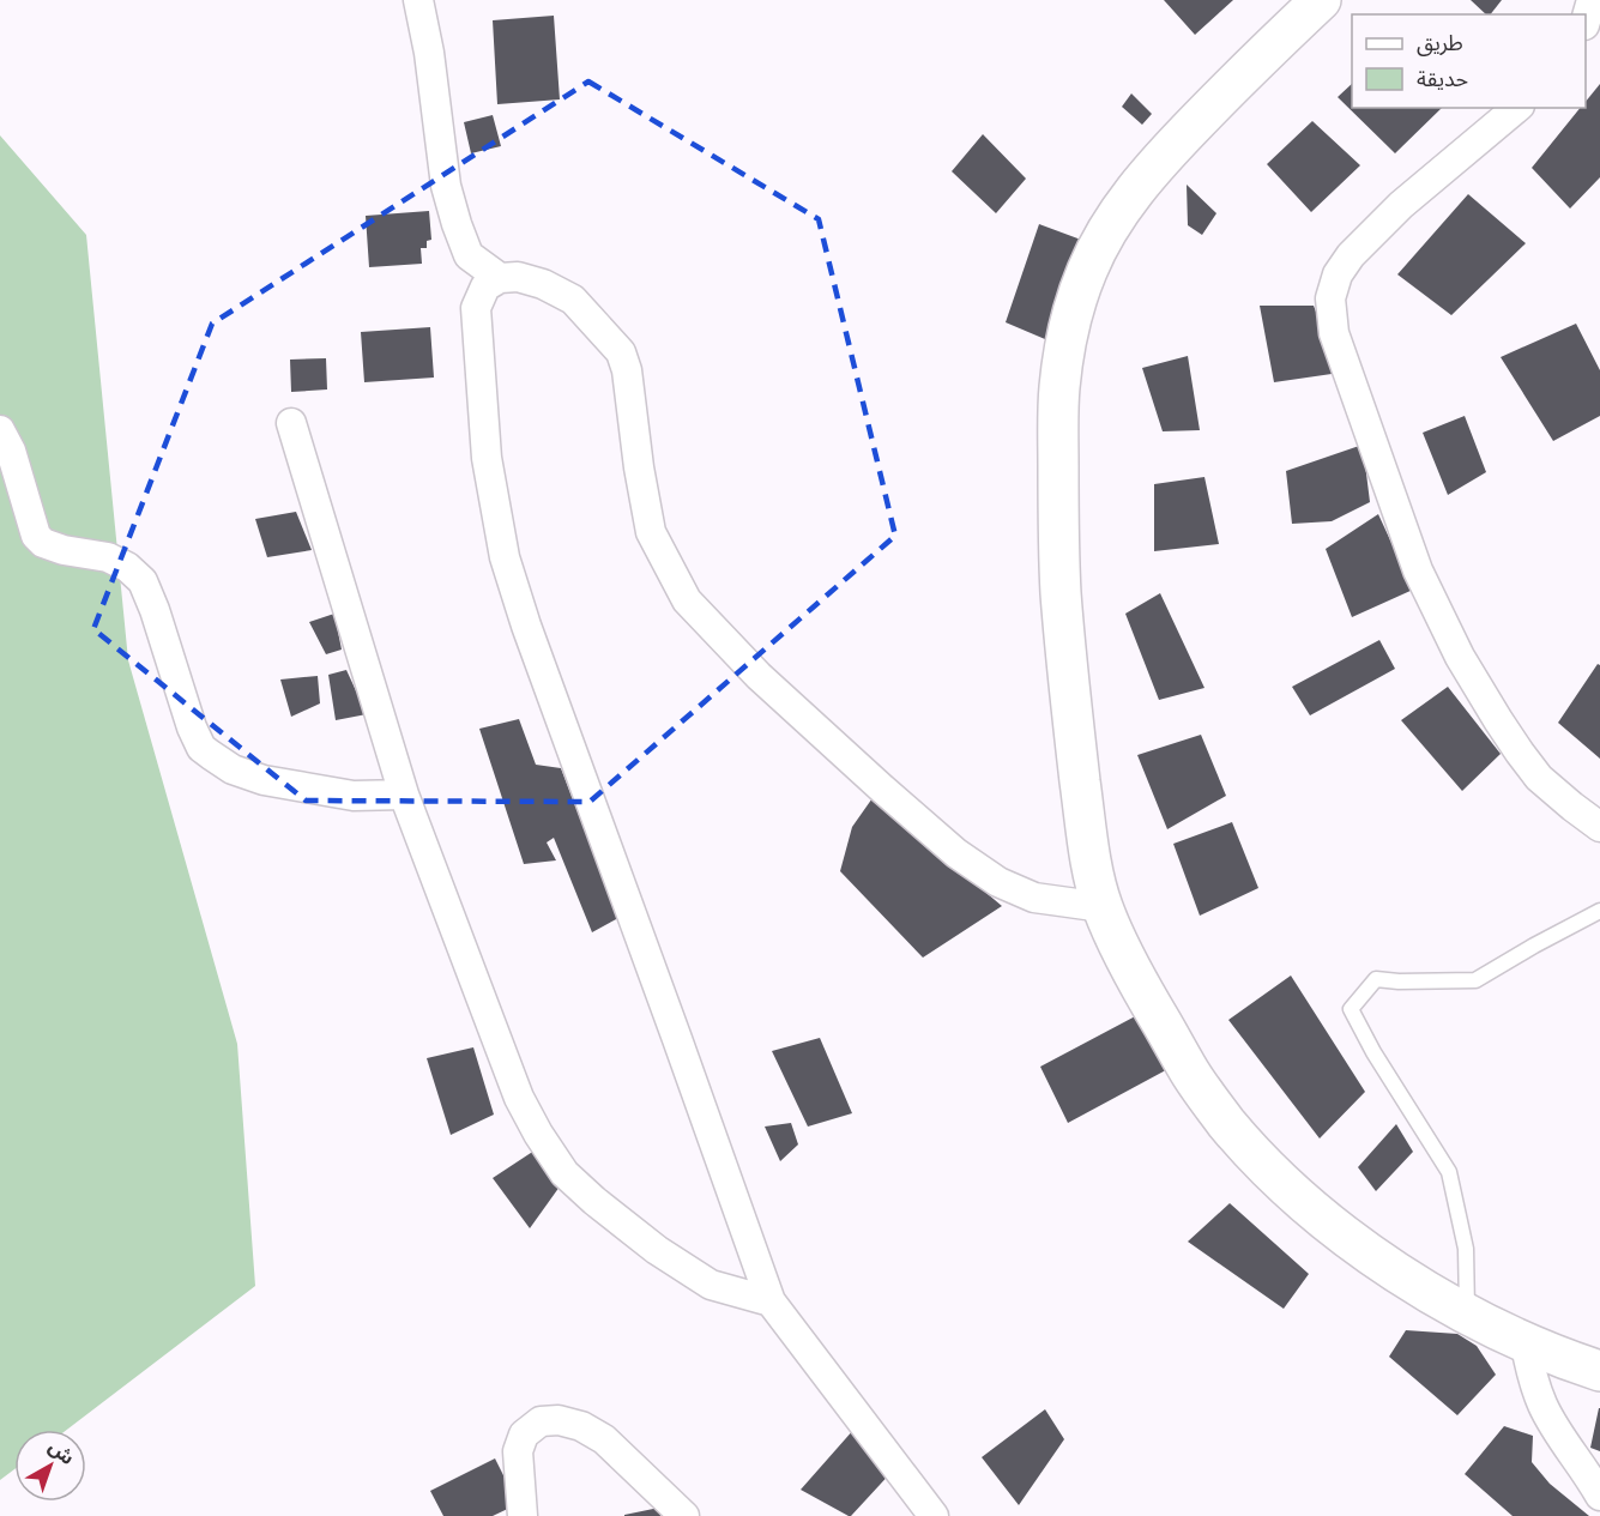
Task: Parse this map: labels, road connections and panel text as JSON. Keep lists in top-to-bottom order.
{
  "legend": ["طريق", "حديقة"],
  "north": "top right"
}
